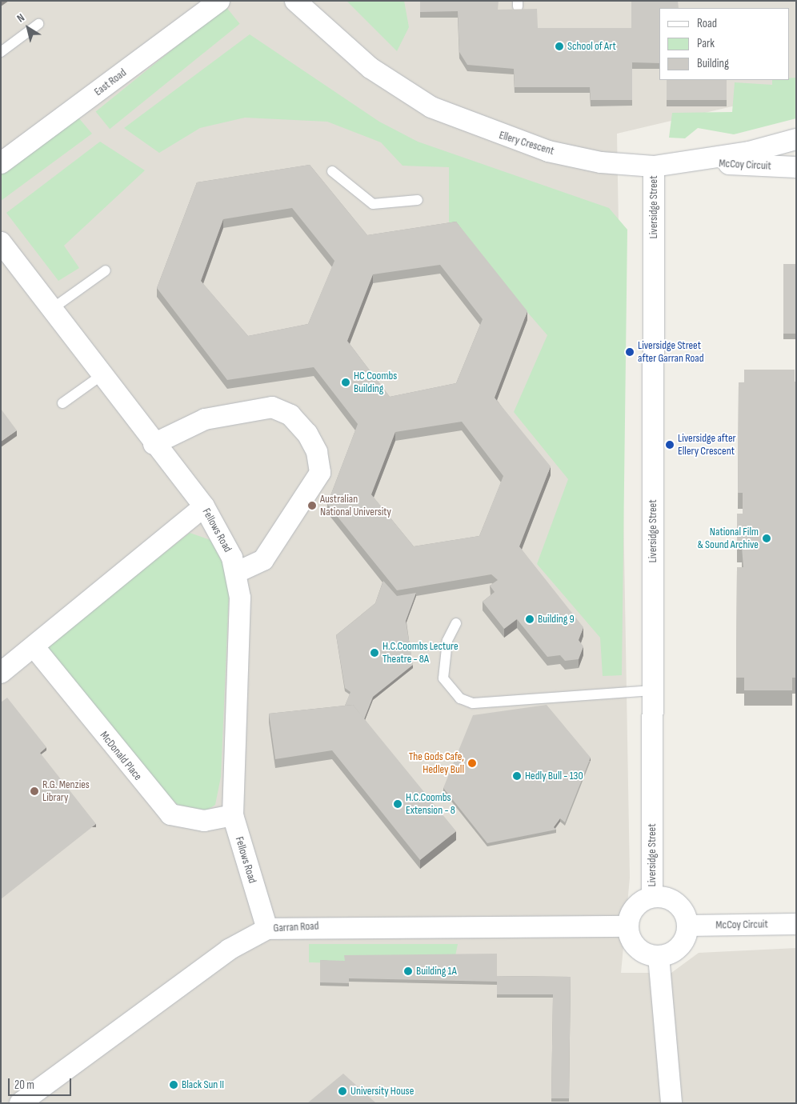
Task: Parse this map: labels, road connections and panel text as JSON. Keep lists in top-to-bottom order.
{
  "streets": {
    "street": [
      "East Road",
      "Ellery Crescent",
      "McCoy Circuit",
      "Liversidge Street",
      "Fellows Road",
      "McDonald Place",
      "Garran Road"
    ]
  },
  "crossings": [
    ["Ellery Crescent", "McCoy Circuit"],
    ["Ellery Crescent", "Liversidge Street"],
    ["McCoy Circuit", "Liversidge Street"],
    ["McCoy Circuit", "Garran Road"],
    ["Liversidge Street", "Garran Road"],
    ["Fellows Road", "McDonald Place"],
    ["Fellows Road", "Garran Road"]
  ],
  "places": [
    "School of Art",
    "Liversidge Street after Garran Road",
    "HC Coombs Building",
    "Liversidge after Ellery Crescent",
    "Australian National University",
    "National Film & Sound Archive",
    "Building 9",
    "H.C.Coombs Lecture Theatre - 8A",
    "The Gods Cafe, Hedley Bull",
    "Hedly Bull - 130",
    "R.G. Menzies Library",
    "H.C.Coombs Extension - 8",
    "Building 1A",
    "Black Sun II",
    "University House"
  ],
  "legend": ["Road", "Park", "Building"],
  "scale_bar": "20 m",
  "north": "top left"
}
